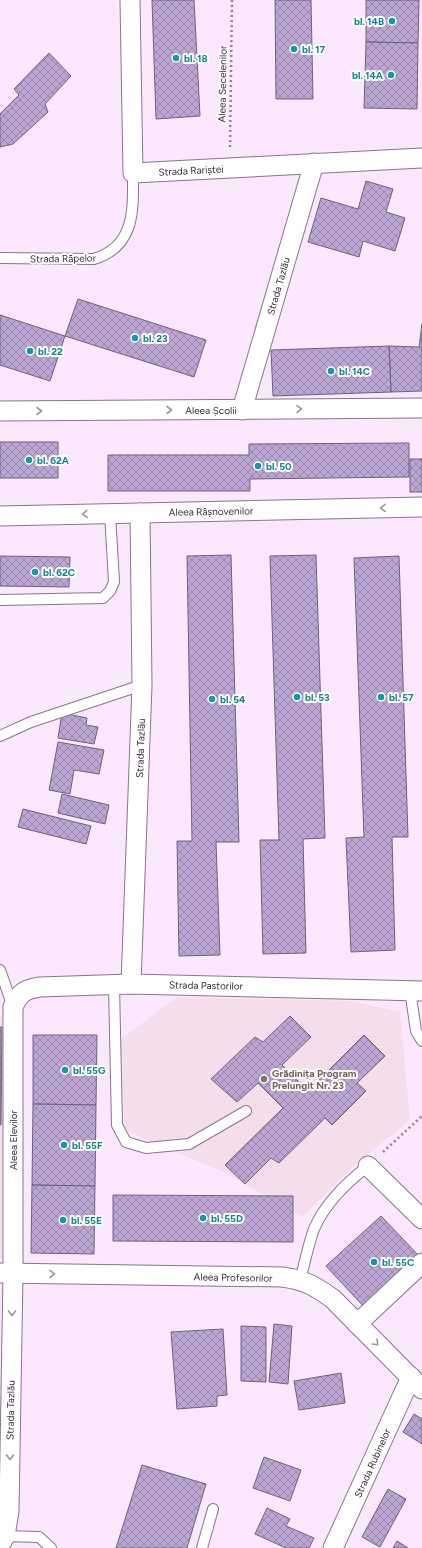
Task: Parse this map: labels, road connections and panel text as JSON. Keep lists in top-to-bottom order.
{
  "streets": {
    "street": [
      "Strada Rariștei",
      "Strada Tazlău",
      "Aleea Școlii",
      "Aleea Râșnovenilor",
      "Strada Pastorilor",
      "Aleea Elevilor",
      "Aleea Profesorilor",
      "Strada Rubinelor"
    ],
    "lane": ["Strada Râpelor"],
    "path": ["Aleea Secelenilor"]
  },
  "crossings": [
    ["Aleea Secelenilor", "Strada Rariștei"],
    ["Strada Rariștei", "Strada Râpelor"],
    ["Strada Rariștei", "Strada Tazlău"],
    ["Strada Tazlău", "Aleea Școlii"],
    ["Strada Tazlău", "Aleea Râșnovenilor"],
    ["Strada Tazlău", "Strada Pastorilor"],
    ["Strada Tazlău", "Aleea Elevilor"],
    ["Strada Tazlău", "Aleea Profesorilor"],
    ["Strada Pastorilor", "Aleea Elevilor"],
    ["Aleea Elevilor", "Aleea Profesorilor"],
    ["Aleea Profesorilor", "Strada Rubinelor"]
  ],
  "one_way": ["Aleea Școlii", "Aleea Râșnovenilor", "Aleea Profesorilor"],
  "places": [
    "bl. 14B",
    "bl. 17",
    "bl. 18",
    "bl. 14A",
    "bl. 23",
    "bl. 22",
    "bl. 14C",
    "bl. 62A",
    "bl. 50",
    "bl. 62C",
    "bl. 53",
    "bl. 57",
    "bl. 54",
    "bl. 55G",
    "Grădinița Program Prelungit Nr. 23",
    "bl. 55F",
    "bl. 55D",
    "bl. 55E",
    "bl. 55C"
  ]
}
